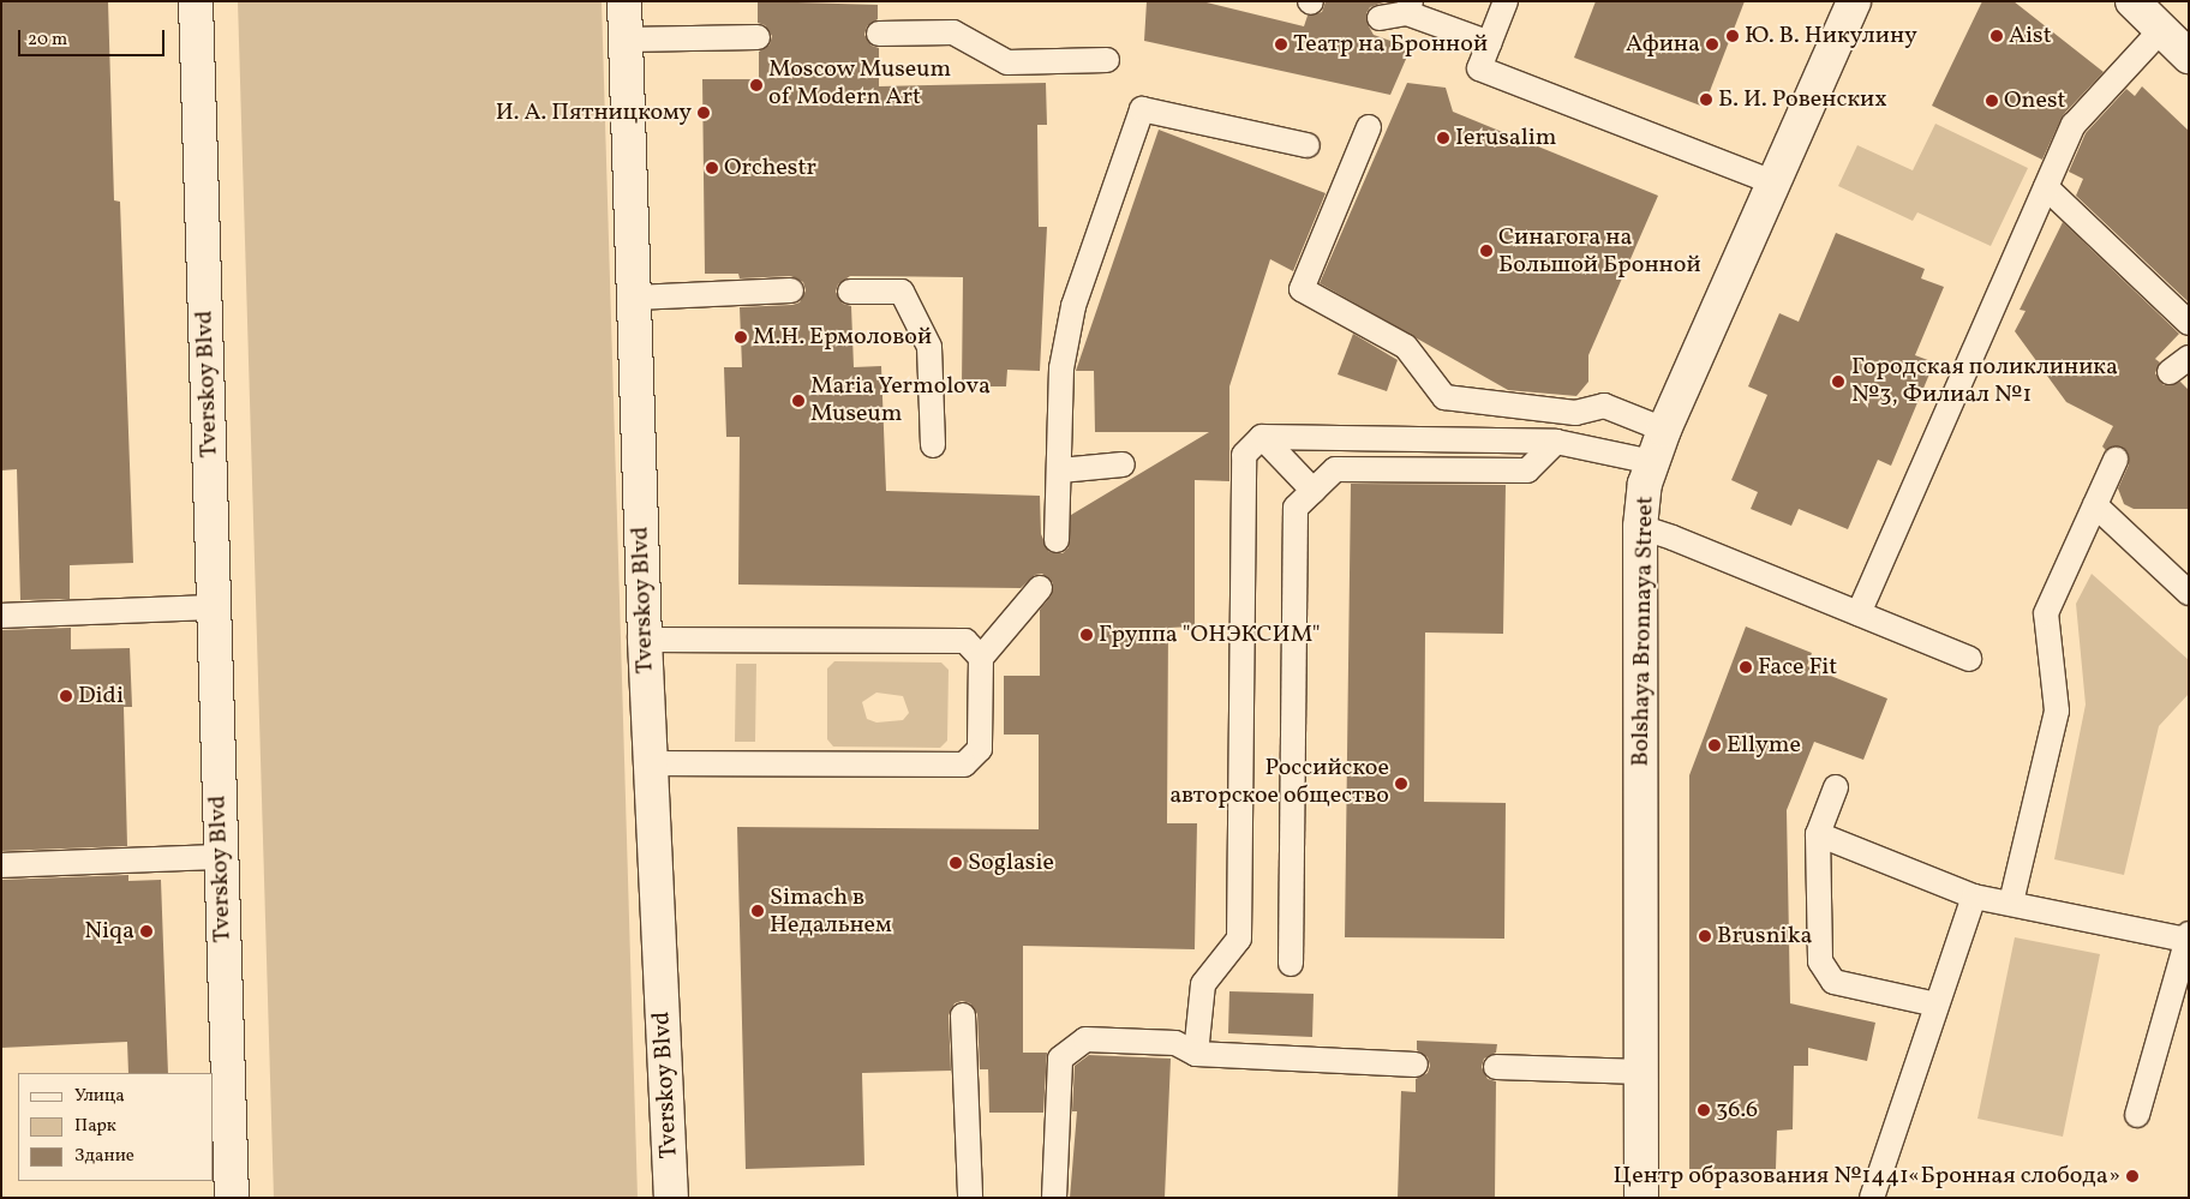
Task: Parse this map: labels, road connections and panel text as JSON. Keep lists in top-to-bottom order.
{
  "streets": {
    "main road": ["Tverskoy Blvd", "Bolshaya Bronnaya Street"]
  },
  "places": [
    "Ю. В. Никулину",
    "Aist",
    "Театр на Бронной",
    "Афина",
    "Moscow Museum of Modern Art",
    "Б. И. Ровенских",
    "Onest",
    "И. А. Пятницкому",
    "Ierusalim",
    "Orchestr",
    "Синагога на Большой Бронной",
    "М.Н. Ермоловой",
    "Городская поликлиника №3, Филиал №1",
    "Maria Yermolova Museum",
    "Группа \"ОНЭКСИМ\"",
    "Face Fit",
    "Didi",
    "Ellyme",
    "Российское авторское общество",
    "Soglasie",
    "Simach в Недальнем",
    "Niqa",
    "Brusnika",
    "36.6",
    "Центр образования №1441«Бронная слобода»"
  ],
  "legend": ["Улица", "Парк", "Здание"],
  "scale_bar": "20 m"
}
